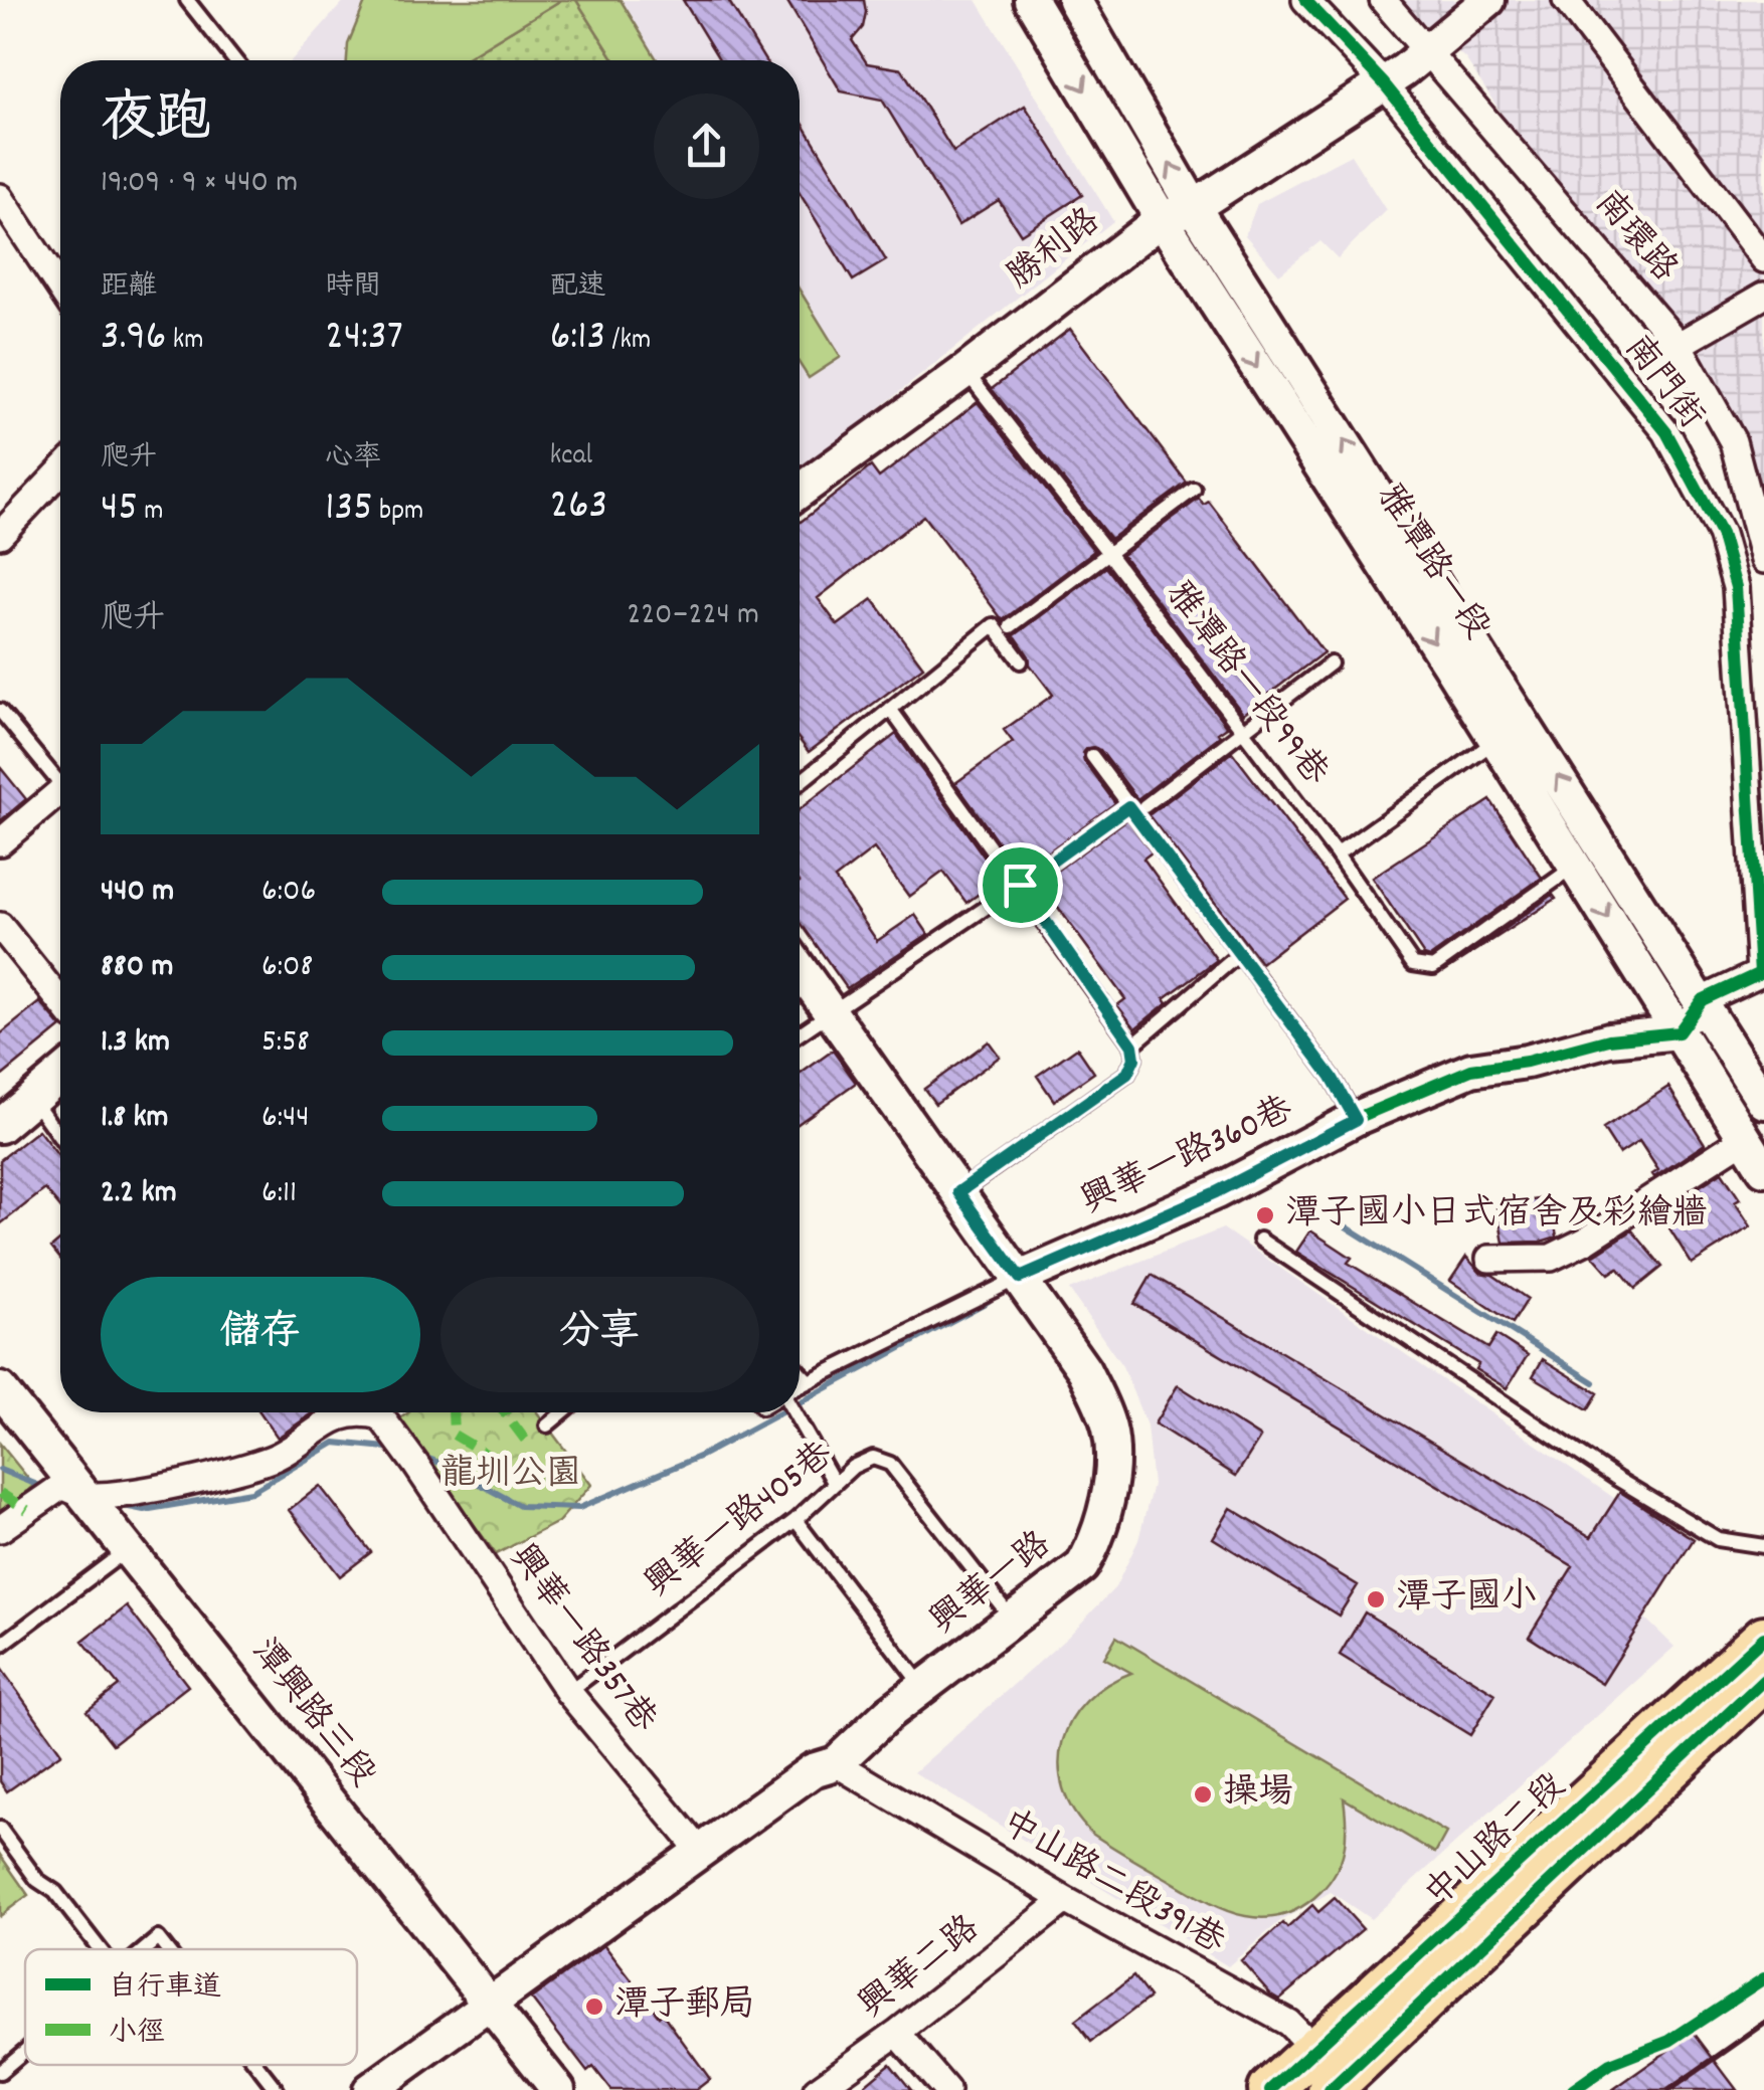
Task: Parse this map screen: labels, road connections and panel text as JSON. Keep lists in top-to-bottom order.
{
  "streets": {
    "main road": ["中山路二段"],
    "street": [
      "南環路",
      "勝利路",
      "南門街",
      "雅潭路一段",
      "興華一路360巷",
      "興華一路",
      "興華一路357巷",
      "潭興路三段",
      "中山路二段391巷",
      "興華二路"
    ],
    "lane": ["雅潭路一段99巷", "興華一路405巷"]
  },
  "crossings": [
    ["南環路", "勝利路"],
    ["勝利路", "南門街"],
    ["勝利路", "雅潭路一段"],
    ["勝利路", "雅潭路一段99巷"],
    ["南門街", "雅潭路一段"],
    ["南門街", "興華一路360巷"],
    ["雅潭路一段", "雅潭路一段99巷"],
    ["雅潭路一段", "興華一路360巷"],
    ["興華一路360巷", "興華一路"],
    ["興華一路405巷", "興華一路"],
    ["興華一路405巷", "興華一路357巷"],
    ["興華一路", "興華一路357巷"],
    ["興華一路", "潭興路三段"],
    ["興華一路", "中山路二段391巷"],
    ["中山路二段", "中山路二段391巷"],
    ["中山路二段391巷", "興華二路"]
  ],
  "parks": ["龍圳公園"],
  "places": [
    "潭子國小日式宿舍及彩繪牆",
    "潭子國小",
    "操場",
    "潭子郵局"
  ],
  "legend": ["自行車道", "小徑"],
  "page": {
    "heading": ["夜跑", "19:09 · 9 × 440 m"],
    "stats": [
      ["距離", "3.96 km"],
      ["時間", "24:37"],
      ["配速", "6:13 /km"],
      ["爬升", "45 m"],
      ["心率", "135 bpm"],
      ["kcal", "263"]
    ],
    "chart": ["爬升", "220–224 m"],
    "list": [
      {
        "name": "440 m",
        "note": "6:06"
      },
      {
        "name": "880 m",
        "note": "6:08"
      },
      {
        "name": "1.3 km",
        "note": "5:58"
      },
      {
        "name": "1.8 km",
        "note": "6:44"
      },
      {
        "name": "2.2 km",
        "note": "6:11"
      }
    ],
    "buttons": ["儲存", "分享"]
  }
}
